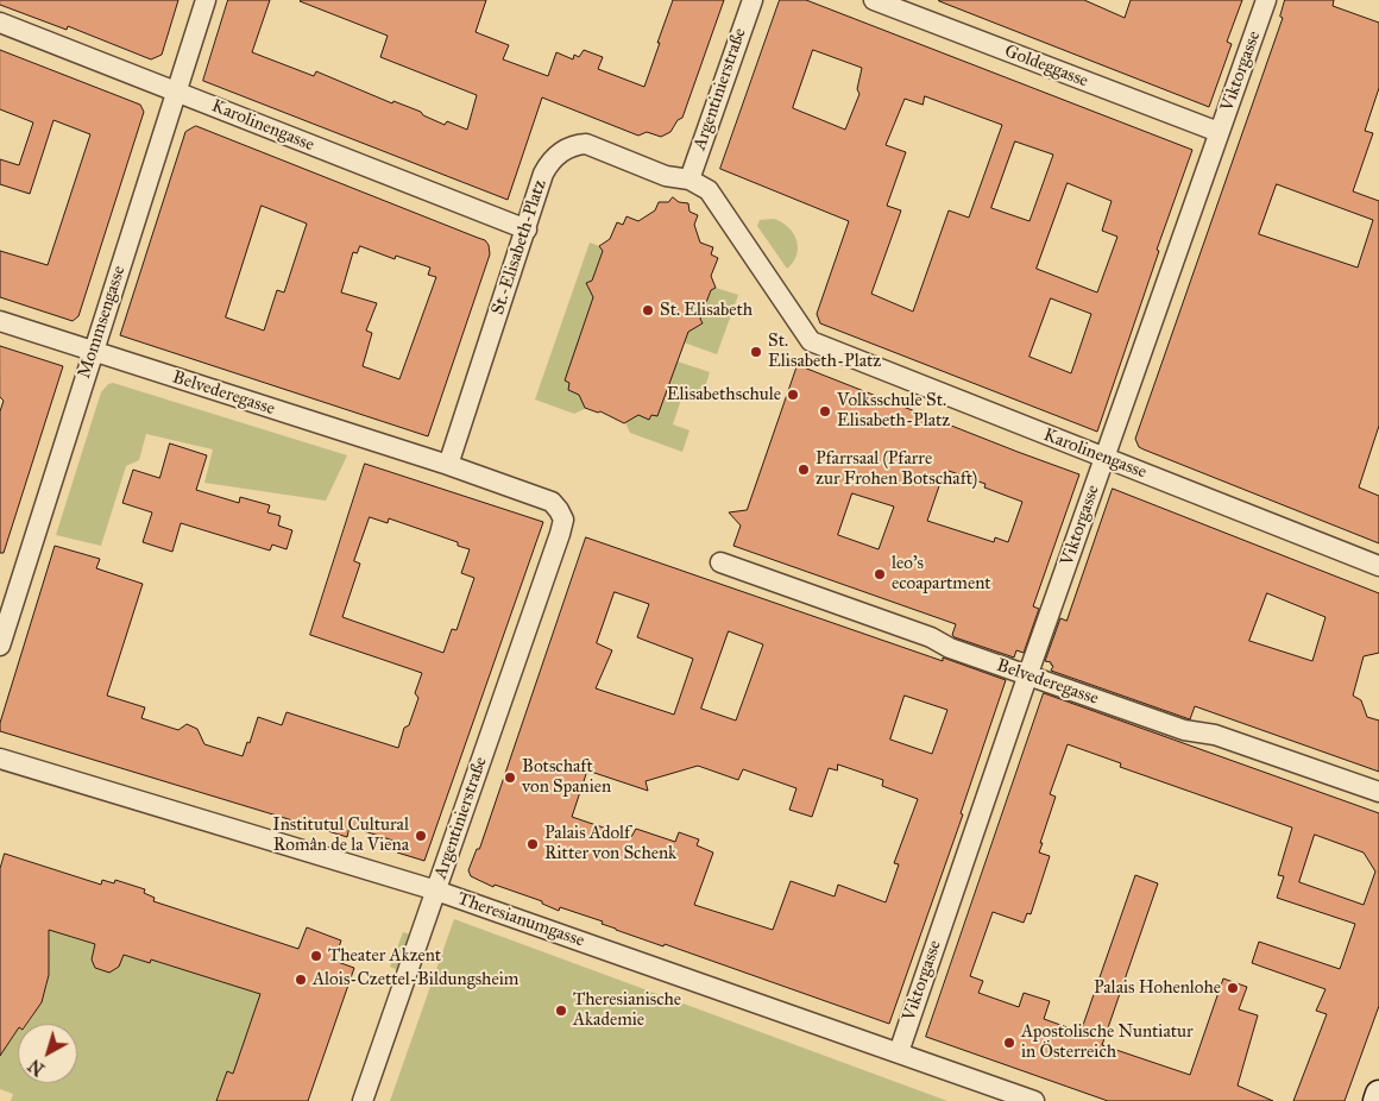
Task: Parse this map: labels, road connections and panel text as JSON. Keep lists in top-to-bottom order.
{
  "streets": {
    "street": [
      "Goldeggasse",
      "Viktorgasse",
      "Argentinierstraße",
      "Karolinengasse",
      "St.-Elisabeth-Platz",
      "Mommsengasse",
      "Belvederegasse",
      "Theresianumgasse"
    ]
  },
  "crossings": [
    ["Goldeggasse", "Viktorgasse"],
    ["Viktorgasse", "Karolinengasse"],
    ["Viktorgasse", "Belvederegasse"],
    ["Viktorgasse", "Theresianumgasse"],
    ["Argentinierstraße", "St.-Elisabeth-Platz"],
    ["Argentinierstraße", "Belvederegasse"],
    ["Argentinierstraße", "Theresianumgasse"],
    ["Karolinengasse", "St.-Elisabeth-Platz"],
    ["Karolinengasse", "Mommsengasse"],
    ["St.-Elisabeth-Platz", "Belvederegasse"],
    ["Mommsengasse", "Belvederegasse"]
  ],
  "places": [
    "St. Elisabeth",
    "St. Elisabeth-Platz",
    "Elisabethschule",
    "Volksschule St. Elisabeth-Platz",
    "Pfarrsaal (Pfarre zur Frohen Botschaft)",
    "leo's ecoapartment",
    "Botschaft von Spanien",
    "Institutul Cultural Român de la Viena",
    "Palais Adolf Ritter von Schenk",
    "Theater Akzent",
    "Alois-Czettel-Bildungsheim",
    "Palais Hohenlohe",
    "Theresianische Akademie",
    "Apostolische Nuntiatur in Österreich"
  ],
  "north": "bottom left"
}
